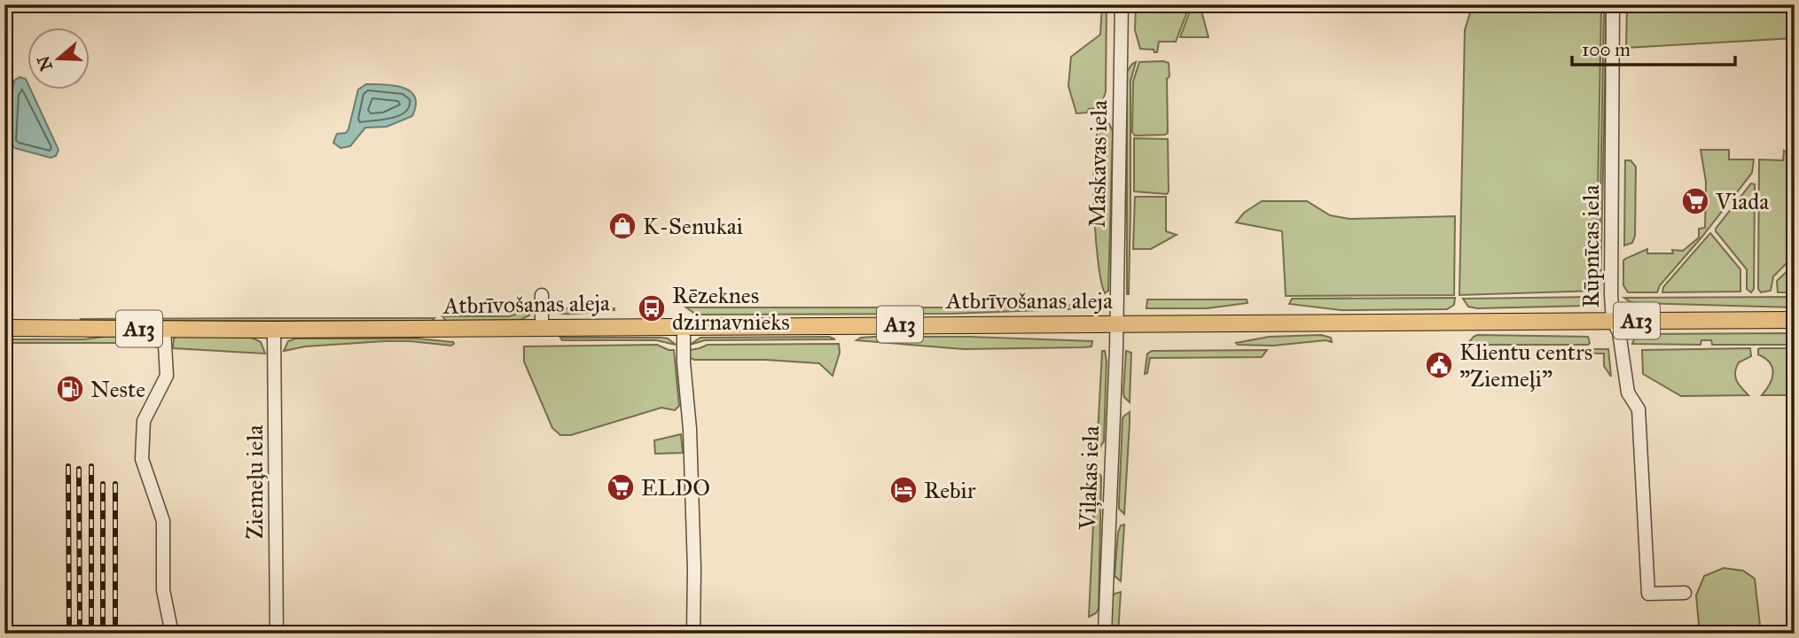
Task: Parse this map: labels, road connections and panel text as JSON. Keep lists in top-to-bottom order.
{
  "streets": {
    "main road": ["Atbrīvošanas aleja", "A13"],
    "street": [
      "Maskavas iela",
      "Rūpnīcas iela",
      "Viļakas iela",
      "Ziemeļu iela"
    ]
  },
  "crossings": [
    ["Maskavas iela", "Atbrīvošanas aleja"],
    ["Maskavas iela", "Viļakas iela"],
    ["Rūpnīcas iela", "Atbrīvošanas aleja"],
    ["Atbrīvošanas aleja", "Viļakas iela"],
    ["Atbrīvošanas aleja", "Ziemeļu iela"]
  ],
  "places": {
    "supermarket": ["Viada", "ELDO"],
    "shop": ["K-Senukai"],
    "bus stop": ["Rēzeknes dzirnavnieks"],
    "public building": ["Klientu centrs \"Ziemeļi\""],
    "fuel station": ["Neste"],
    "hotel": ["Rebir"]
  },
  "scale_bar": "100 m",
  "north": "left"
}
